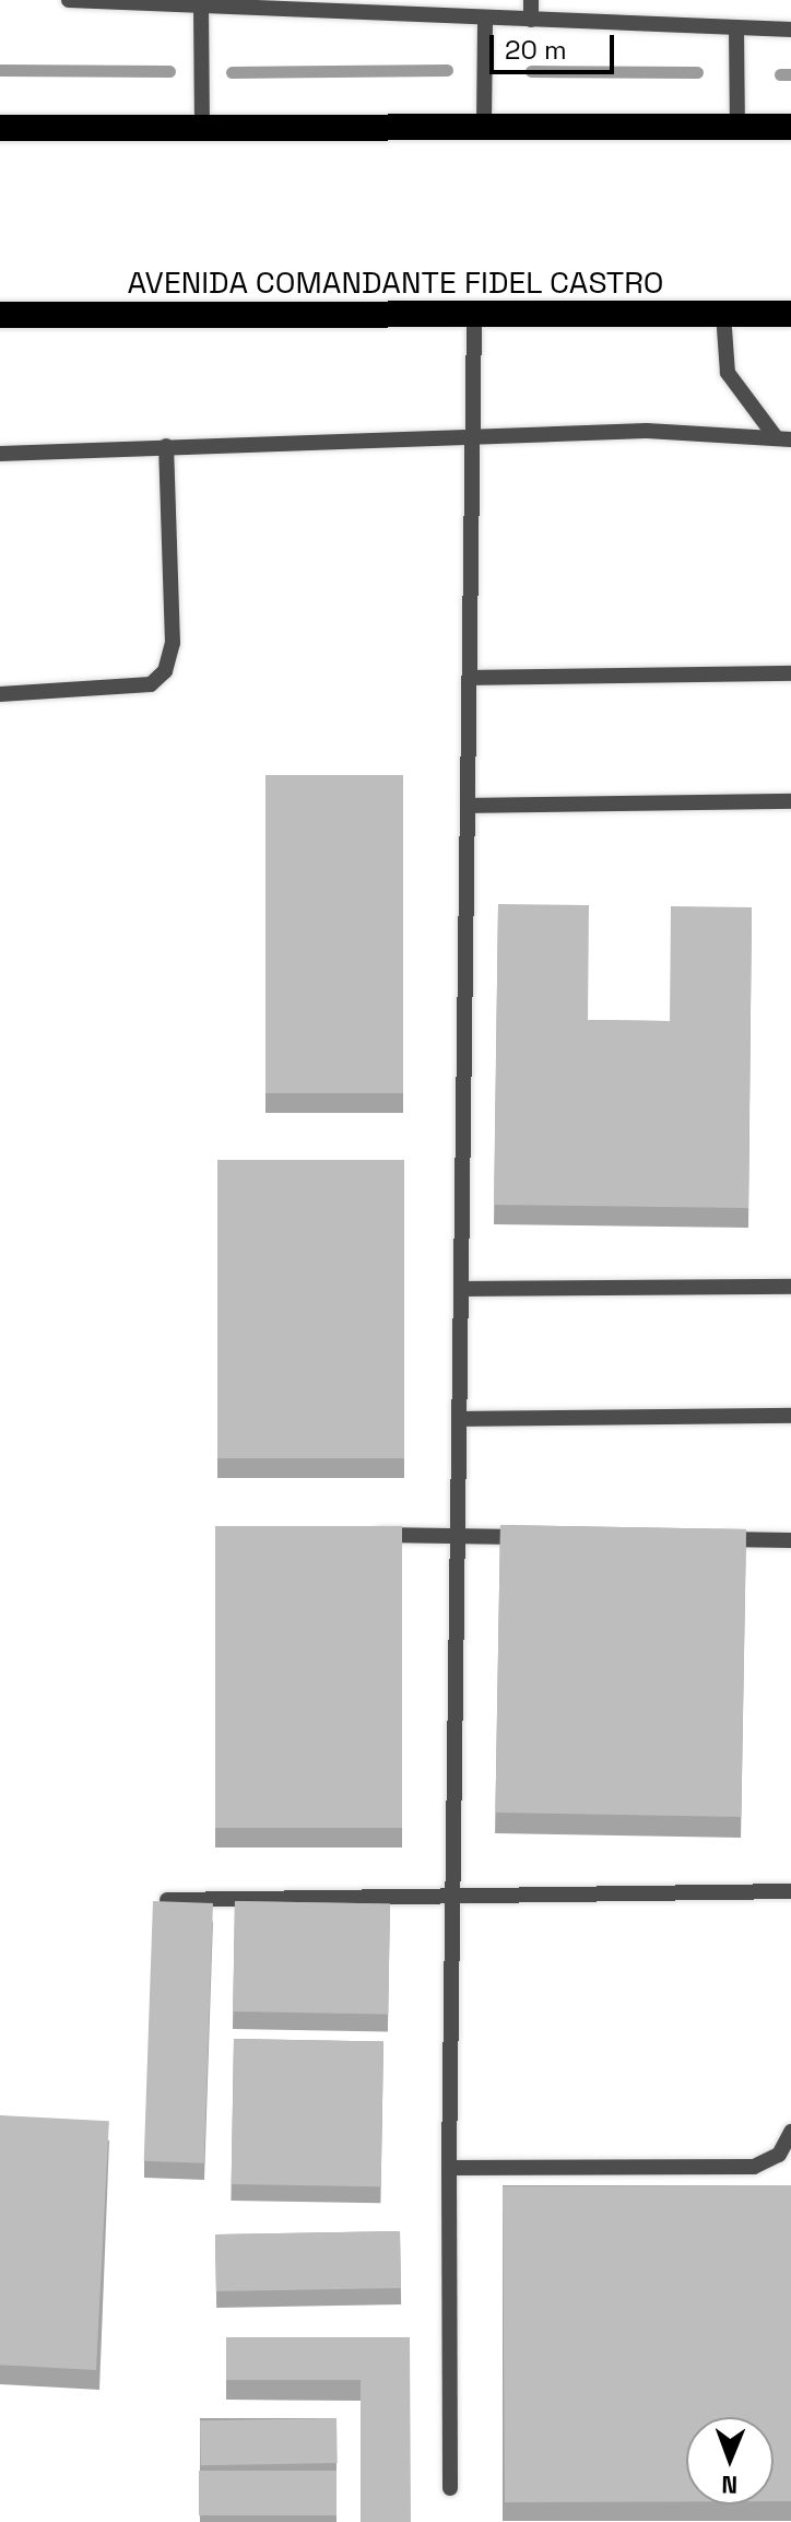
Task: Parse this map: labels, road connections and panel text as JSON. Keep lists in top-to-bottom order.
{
  "streets": {
    "highway": ["AVENIDA COMANDANTE FIDEL CASTRO"]
  },
  "scale_bar": "20 m",
  "north": "bottom"
}
